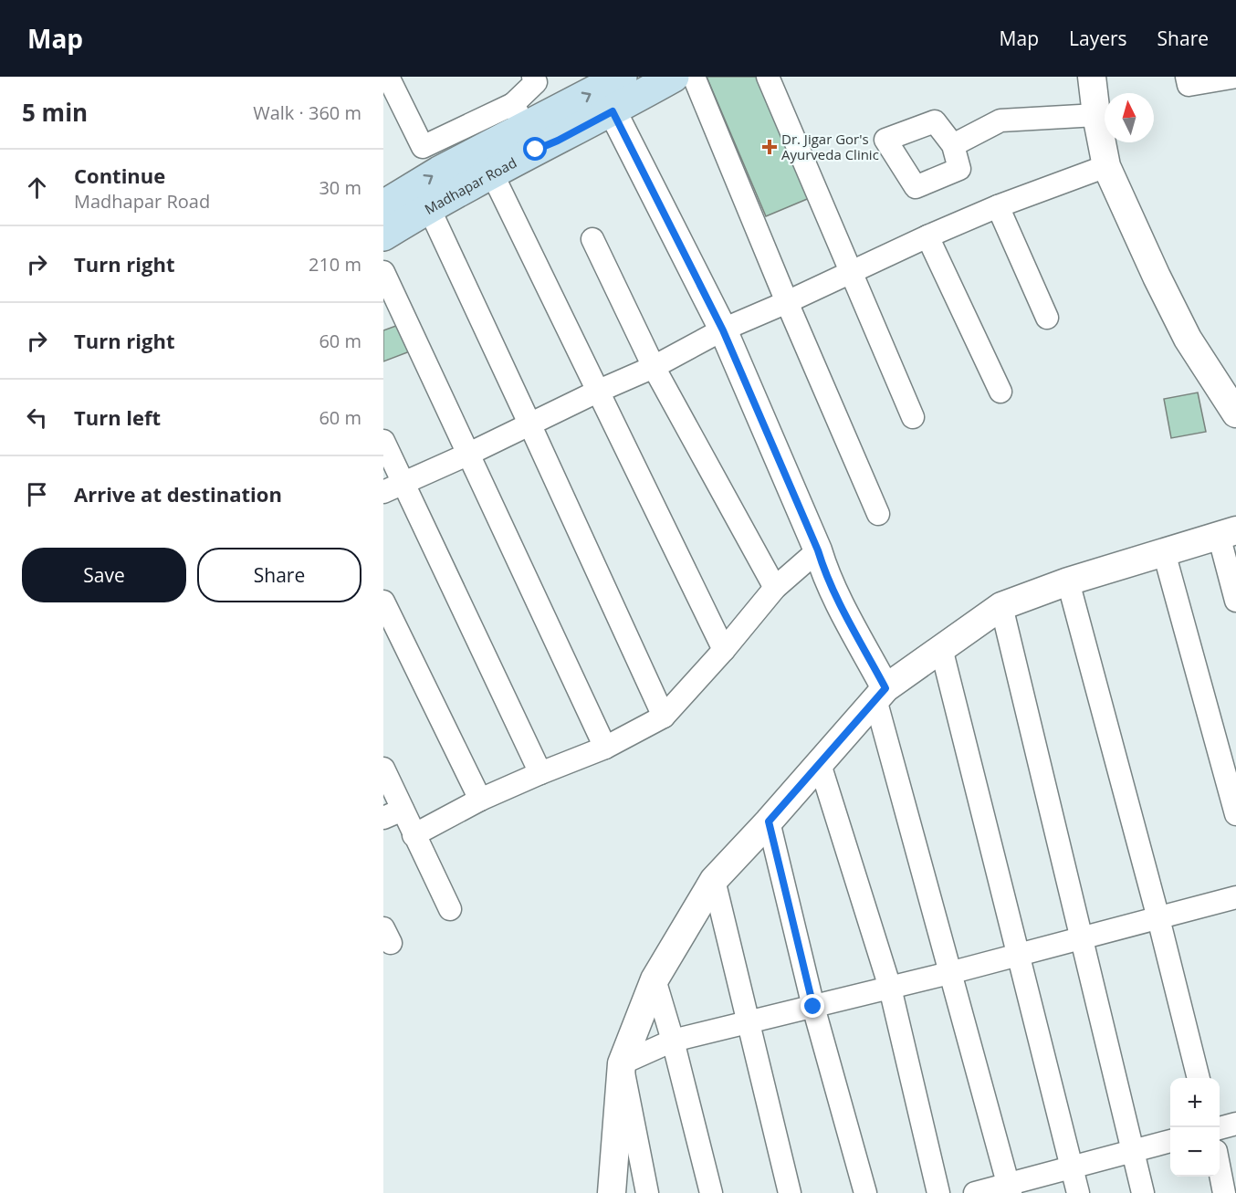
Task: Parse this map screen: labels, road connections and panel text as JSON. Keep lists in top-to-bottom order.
{
  "streets": {
    "main road": ["Madhapar Road"]
  },
  "places": {
    "health": ["Dr. Jigar Gor's Ayurveda Clinic"]
  },
  "north": "top",
  "page": {
    "header": "Map",
    "nav": ["Map", "Layers", "Share"],
    "heading": ["5 min", "Walk · 360 m"],
    "list": [
      ["Continue", "Madhapar Road", "30 m"],
      ["Turn right", "210 m"],
      ["Turn right", "60 m"],
      ["Turn left", "60 m"],
      "Arrive at destination"
    ],
    "buttons": ["Save", "Share"],
    "map_buttons": ["+", "−"]
  }
}
